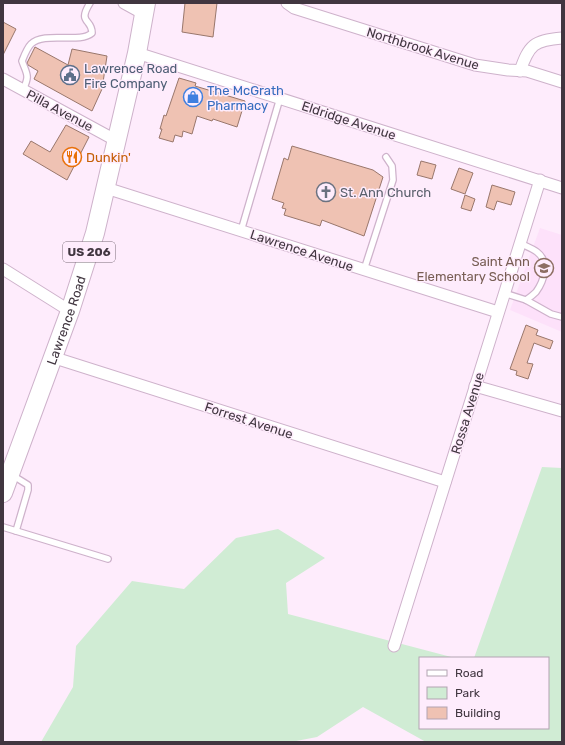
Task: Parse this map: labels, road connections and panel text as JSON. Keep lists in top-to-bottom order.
{
  "streets": {
    "main road": ["US 206", "Lawrence Road"],
    "street": [
      "Northbrook Avenue",
      "Pilla Avenue",
      "Eldridge Avenue",
      "Lawrence Avenue",
      "Rossa Avenue",
      "Forrest Avenue"
    ]
  },
  "crossings": [
    ["Pilla Avenue", "Lawrence Road"],
    ["Eldridge Avenue", "Lawrence Road"],
    ["Eldridge Avenue", "Rossa Avenue"],
    ["Lawrence Avenue", "Lawrence Road"],
    ["Lawrence Avenue", "Rossa Avenue"],
    ["Lawrence Road", "Forrest Avenue"],
    ["Rossa Avenue", "Forrest Avenue"]
  ],
  "places": {
    "public building": ["Lawrence Road Fire Company"],
    "shop": ["The McGrath Pharmacy"],
    "restaurant": ["Dunkin'"],
    "church": ["St. Ann Church"],
    "school or university": ["Saint Ann Elementary School"]
  },
  "legend": ["Road", "Park", "Building"]
}
